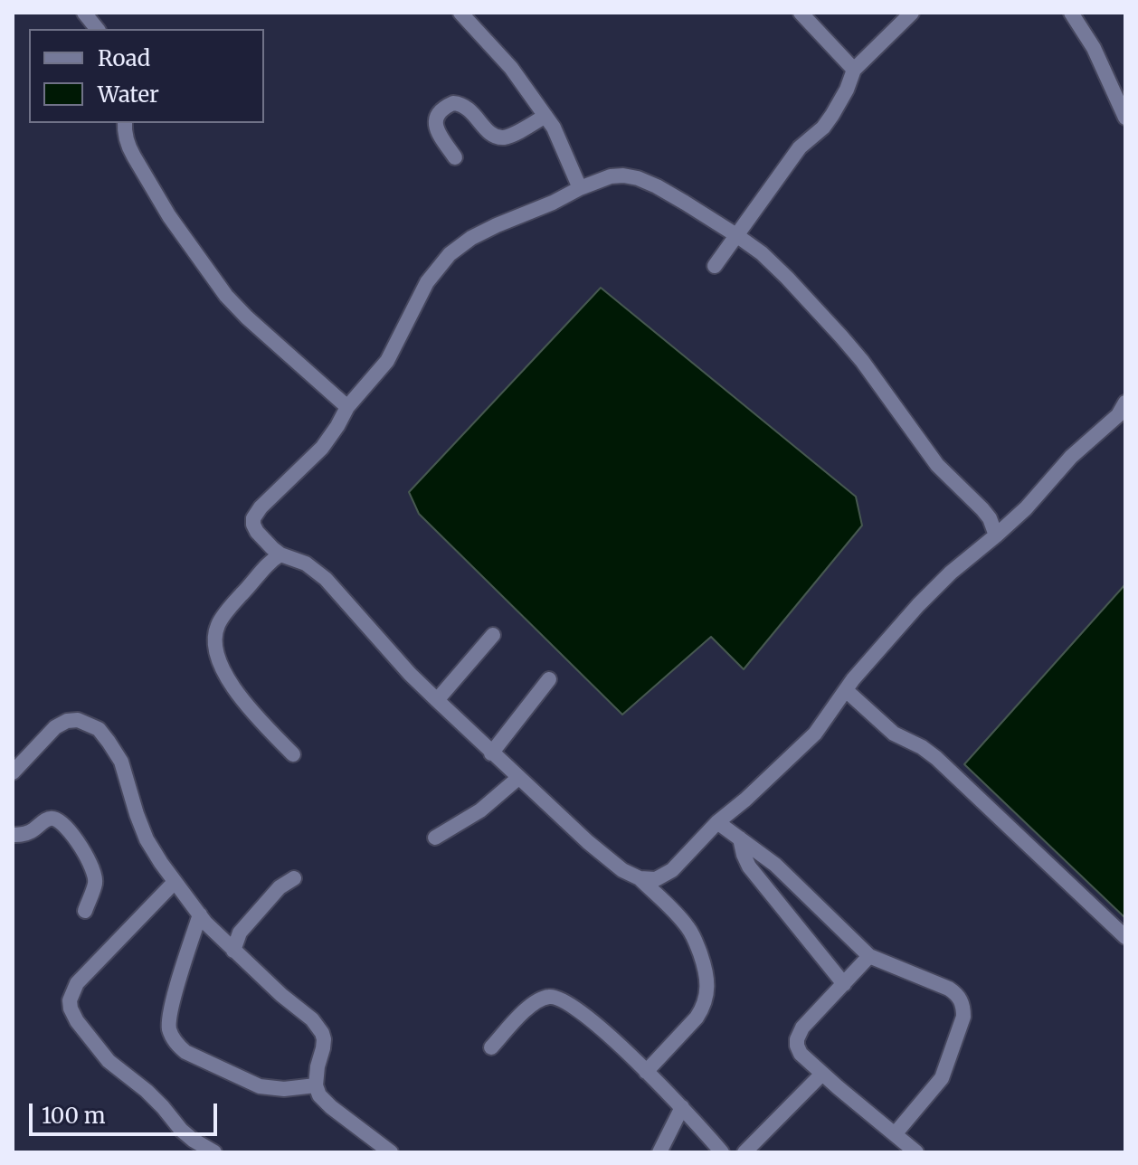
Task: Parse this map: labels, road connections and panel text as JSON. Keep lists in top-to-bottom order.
{
  "legend": ["Road", "Water"],
  "scale_bar": "100 m"
}
